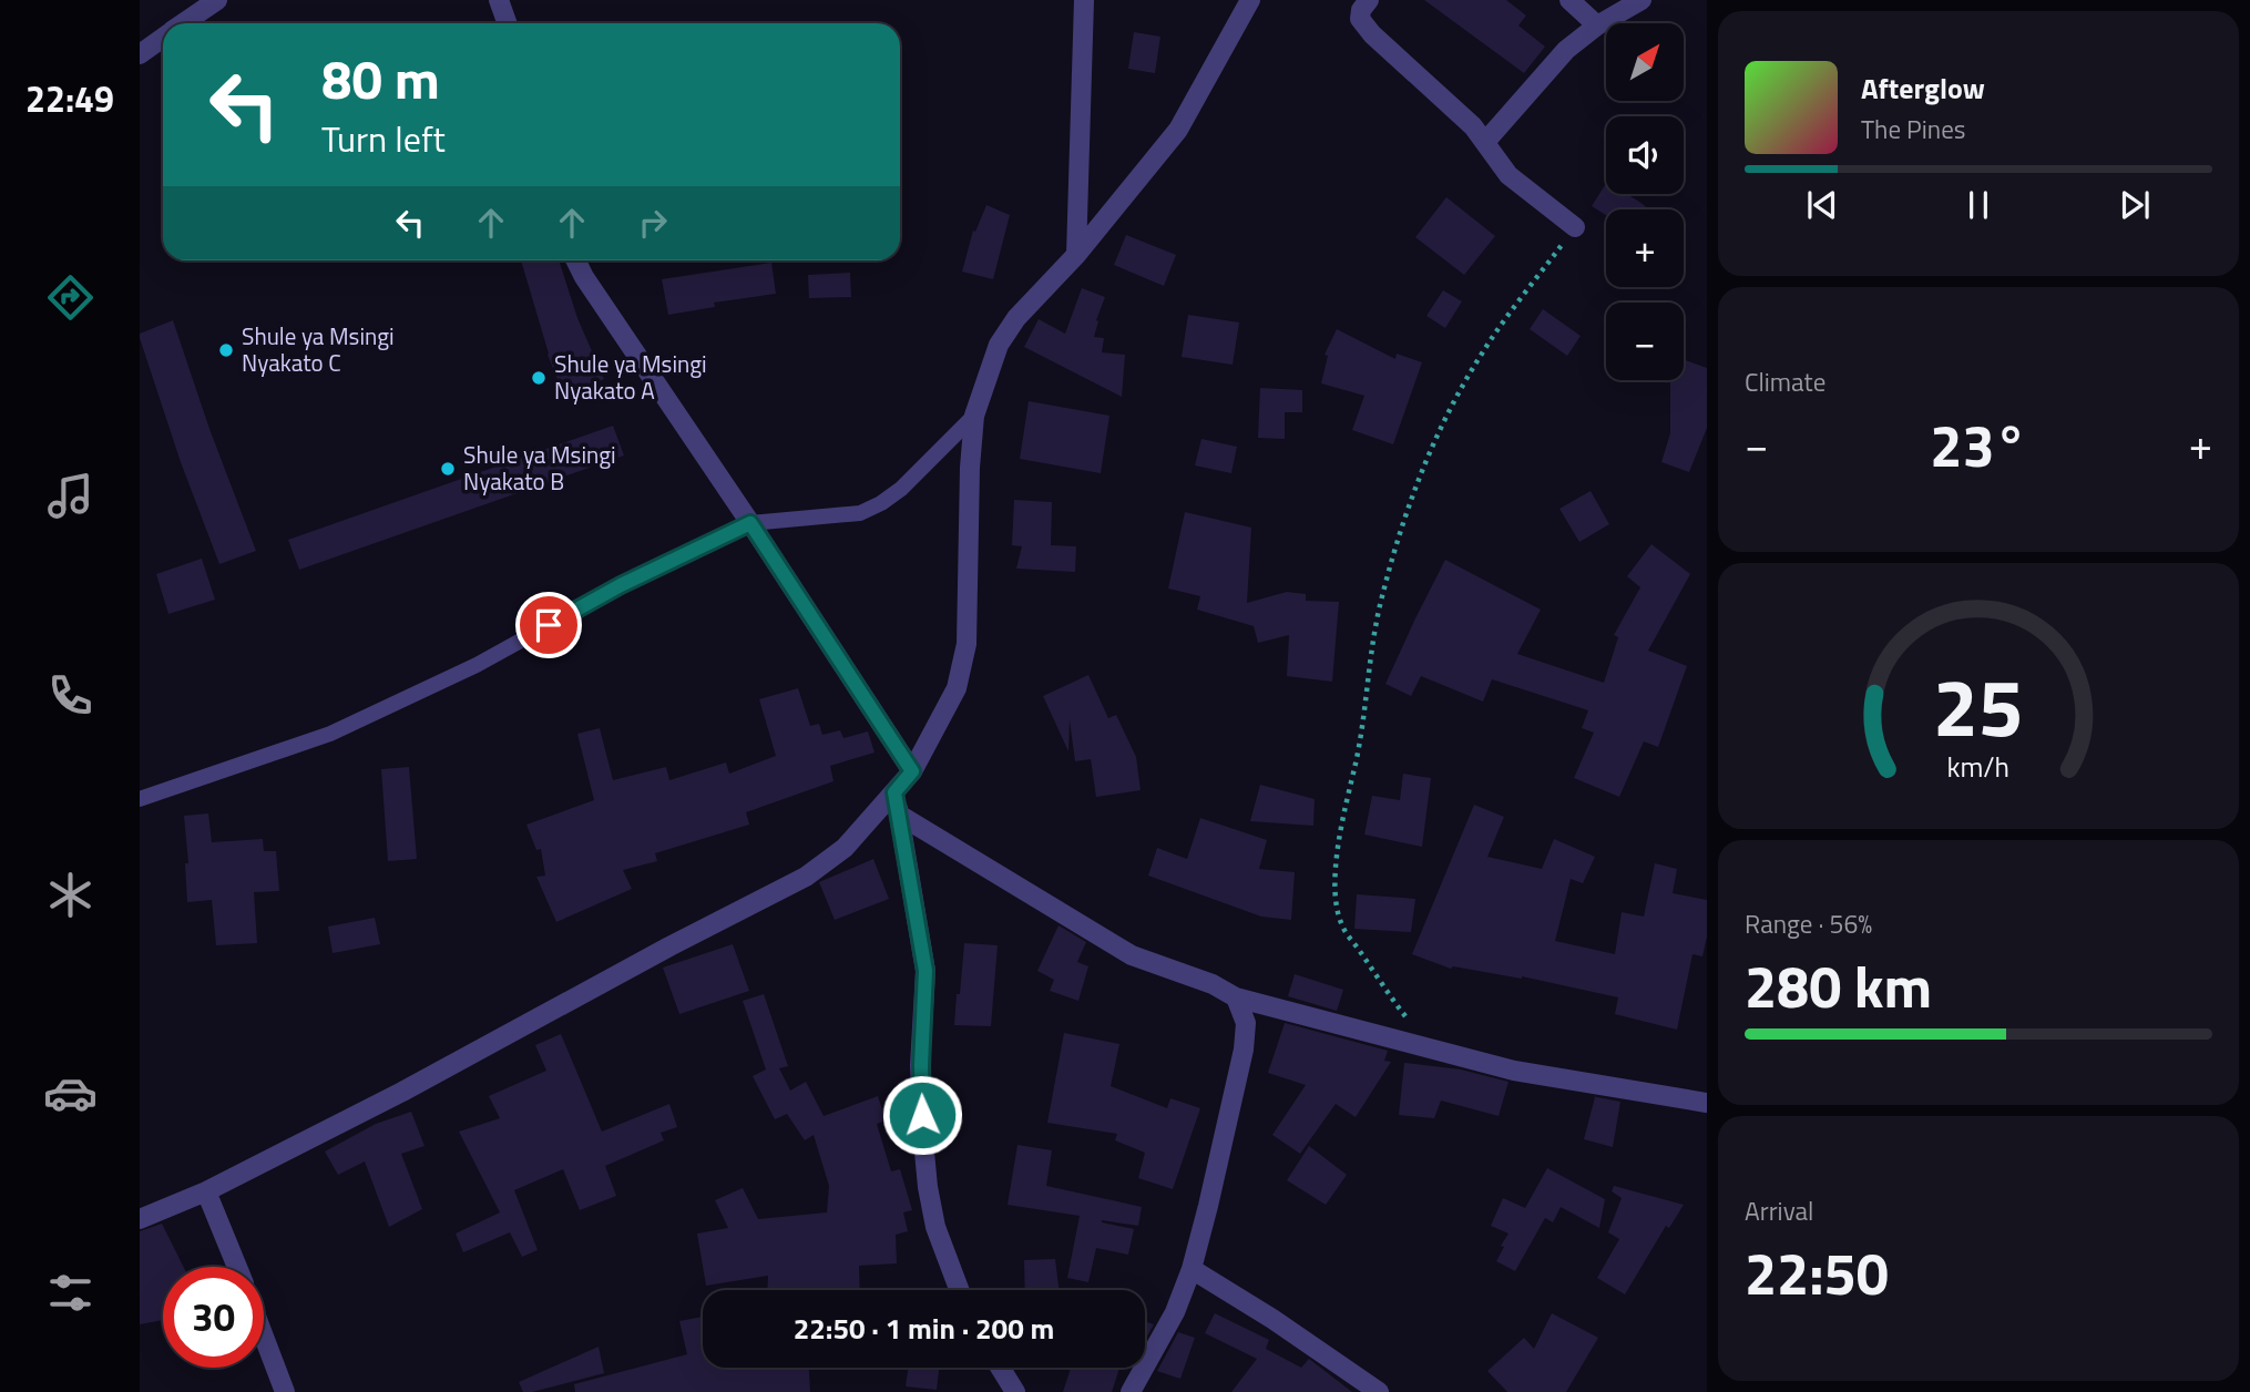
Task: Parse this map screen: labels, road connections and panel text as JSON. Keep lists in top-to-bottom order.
{
  "places": ["Shule ya Msingi Nyakato C", "Shule ya Msingi Nyakato A", "Shule ya Msingi Nyakato B"],
  "north": "top right",
  "page": {
    "tabs": "22:49",
    "map_buttons": ["+", "−"],
    "turn": ["80 m", "Turn left"],
    "song": ["Afterglow", "The Pines"],
    "tile": [
      "Climate",
      ["Range · 56%", "280 km"],
      ["Arrival", "22:50"]
    ],
    "heat": ["−", "23°", "+"],
    "limit": "30",
    "trip": "22:50 · 1 min · 200 m",
    "gauge": ["25", "km/h"]
  }
}
